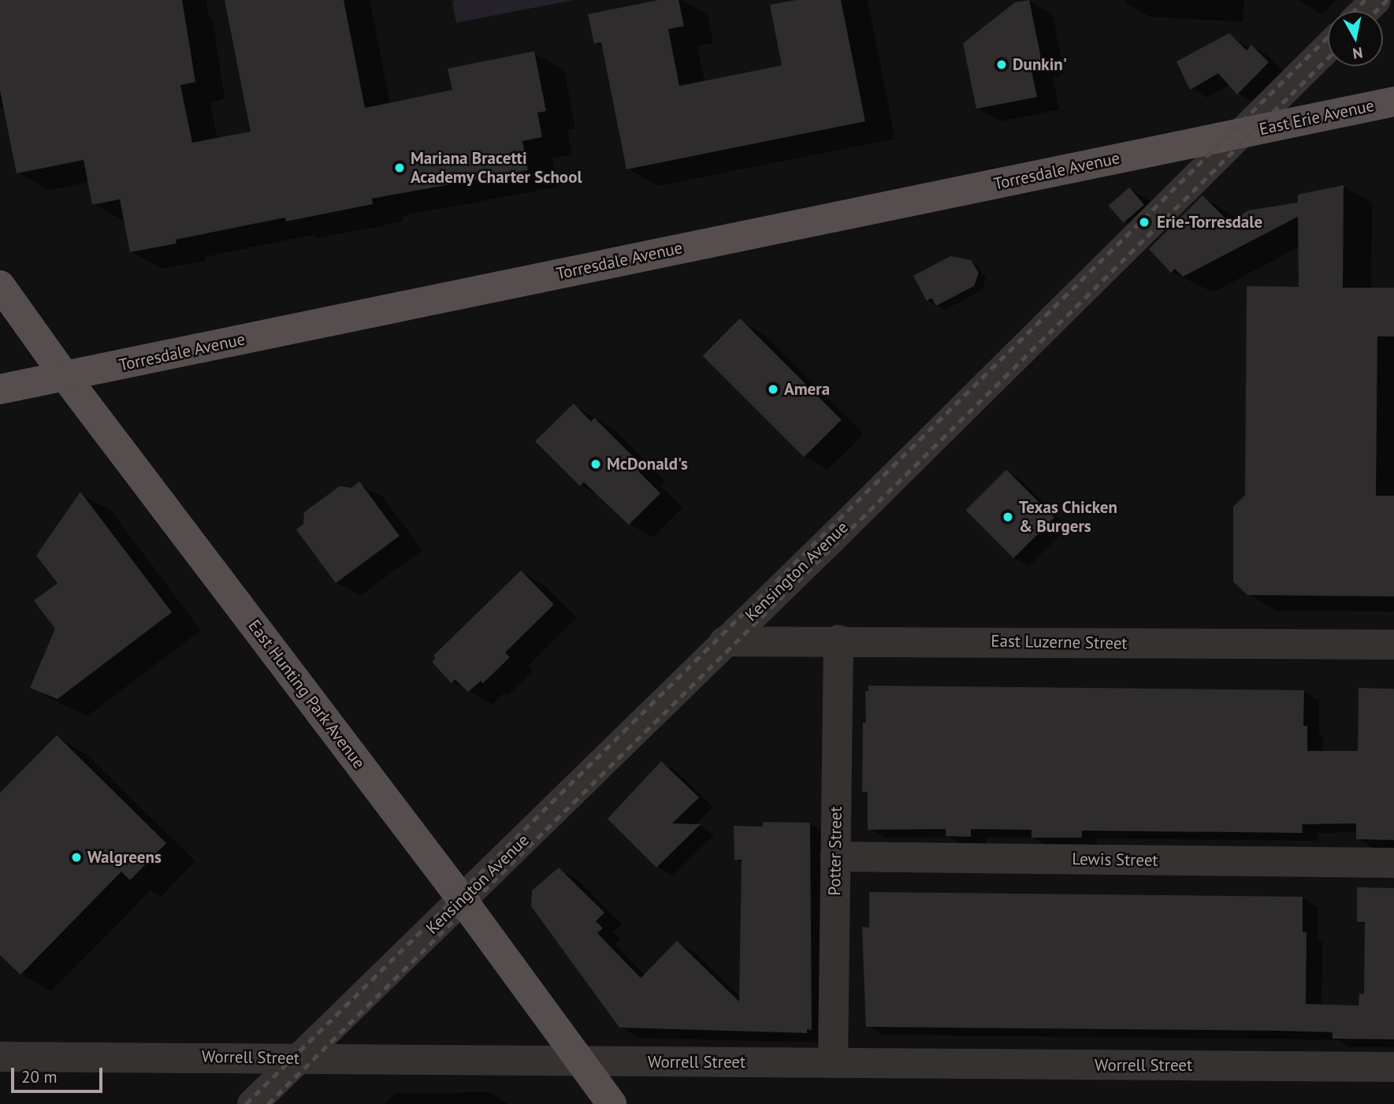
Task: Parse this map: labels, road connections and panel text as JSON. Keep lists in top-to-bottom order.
{
  "streets": {
    "main road": ["East Erie Avenue", "Torresdale Avenue", "East Hunting Park Avenue"],
    "street": [
      "Kensington Avenue",
      "East Luzerne Street",
      "Potter Street",
      "Lewis Street",
      "Worrell Street"
    ]
  },
  "crossings": [
    ["East Erie Avenue", "Torresdale Avenue"],
    ["East Erie Avenue", "Kensington Avenue"],
    ["Torresdale Avenue", "Kensington Avenue"],
    ["Torresdale Avenue", "East Hunting Park Avenue"],
    ["Kensington Avenue", "East Luzerne Street"],
    ["Kensington Avenue", "East Hunting Park Avenue"],
    ["Kensington Avenue", "Worrell Street"],
    ["East Luzerne Street", "Potter Street"],
    ["East Hunting Park Avenue", "Worrell Street"],
    ["Potter Street", "Lewis Street"],
    ["Potter Street", "Worrell Street"]
  ],
  "places": [
    "Dunkin'",
    "Mariana Bracetti Academy Charter School",
    "Erie-Torresdale",
    "Amera",
    "McDonald's",
    "Texas Chicken & Burgers",
    "Walgreens"
  ],
  "scale_bar": "20 m",
  "north": "bottom"
}
